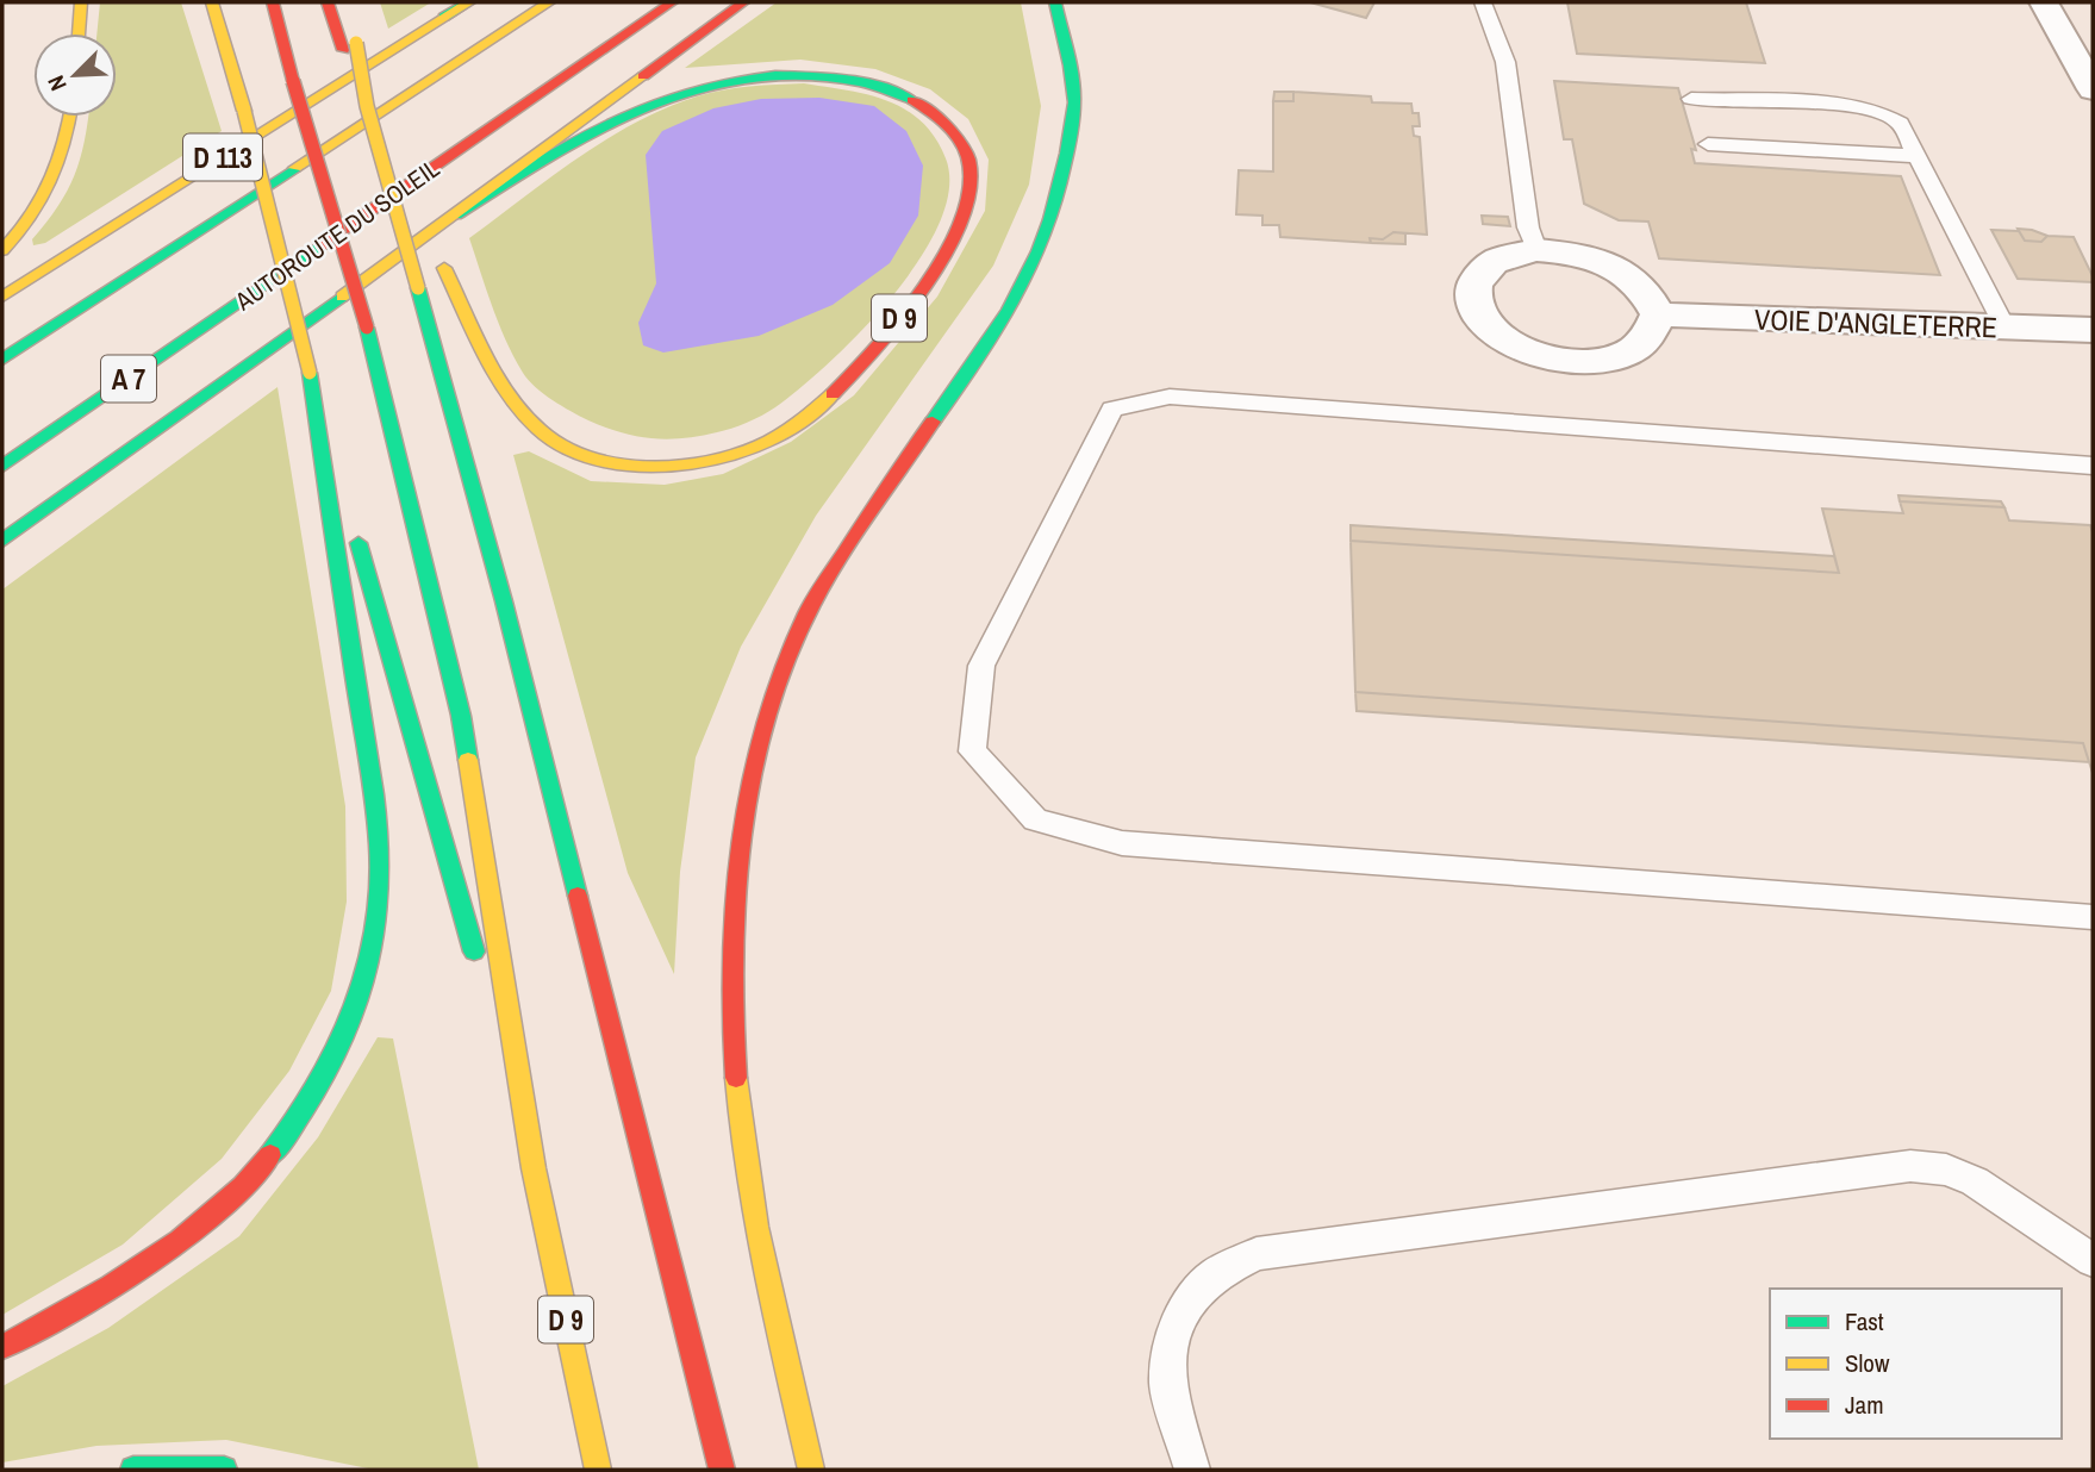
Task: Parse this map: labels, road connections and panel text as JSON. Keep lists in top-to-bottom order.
{
  "streets": {
    "main road": [
      "D 113",
      "AUTOROUTE DU SOLEIL",
      "D 9",
      "A 7"
    ],
    "street": ["VOIE D'ANGLETERRE"]
  },
  "legend": ["Fast", "Slow", "Jam"],
  "north": "bottom left"
}
